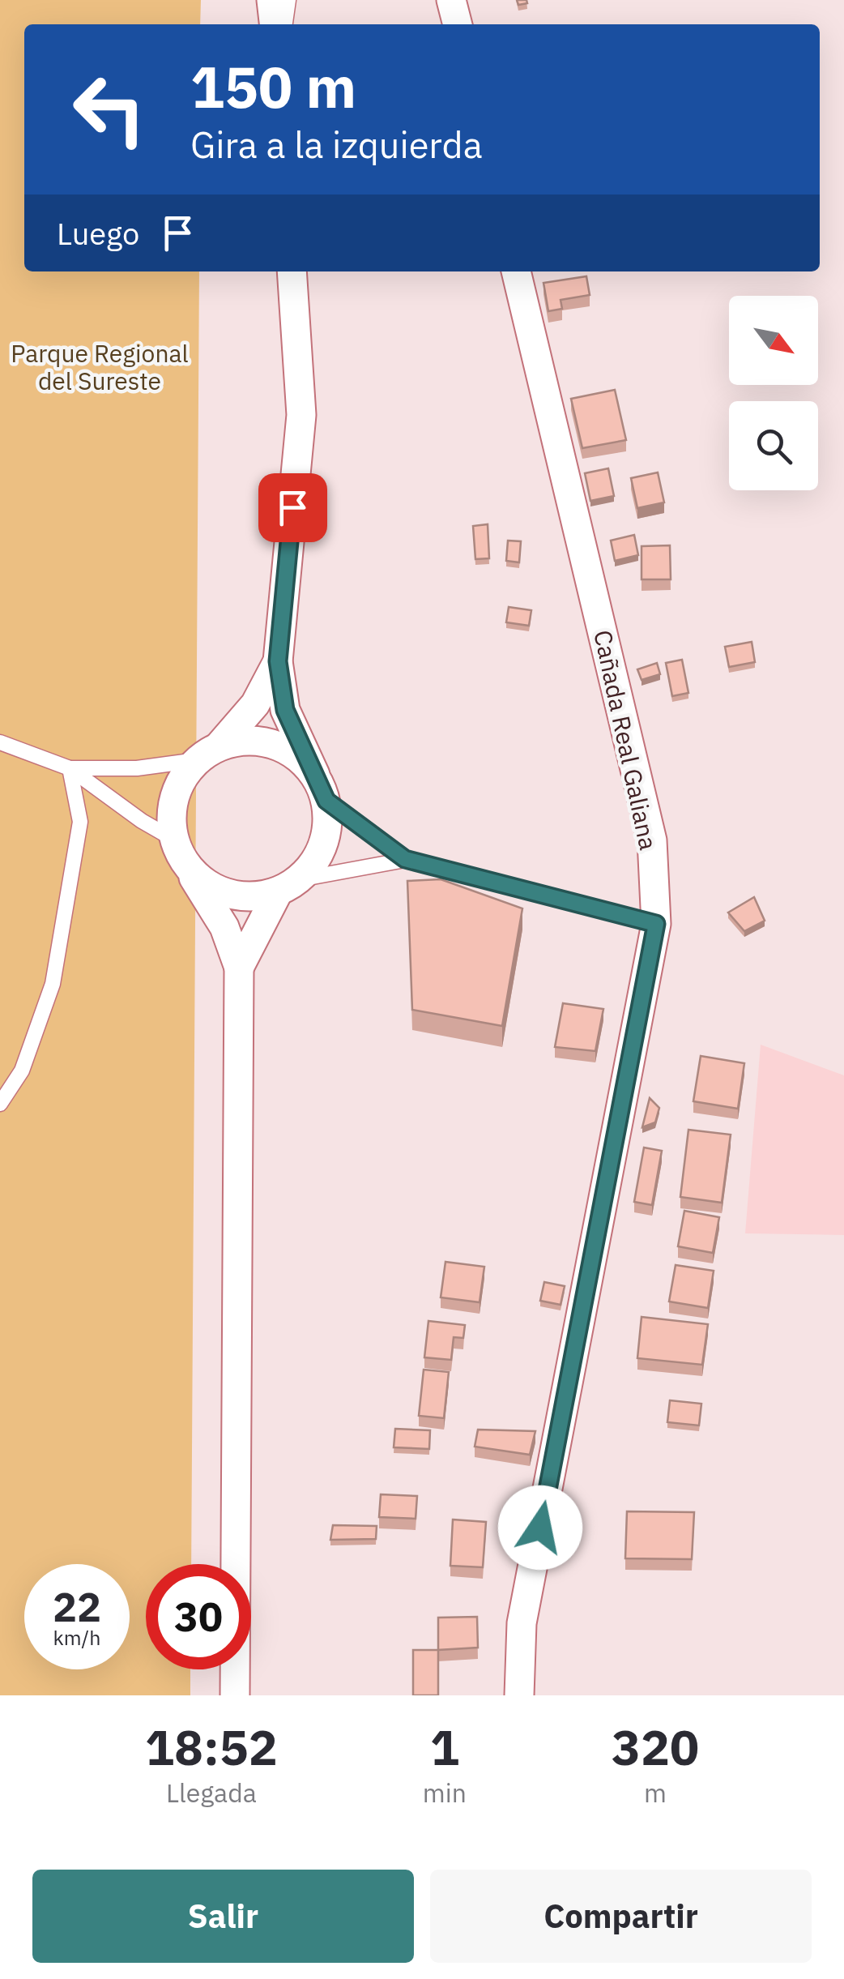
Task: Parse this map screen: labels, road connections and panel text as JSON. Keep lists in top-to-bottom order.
{
  "streets": {
    "street": ["Cañada Real Galiana"]
  },
  "parks": ["Parque Regional del Sureste"],
  "north": "bottom right",
  "page": {
    "turn": ["150 m", "Gira a la izquierda"],
    "then": "Luego",
    "speed": "22 km/h",
    "limit": "30",
    "eta": [
      "18:52",
      "Llegada",
      "1",
      "min",
      "320",
      "m"
    ],
    "buttons": ["Salir", "Compartir"]
  }
}
